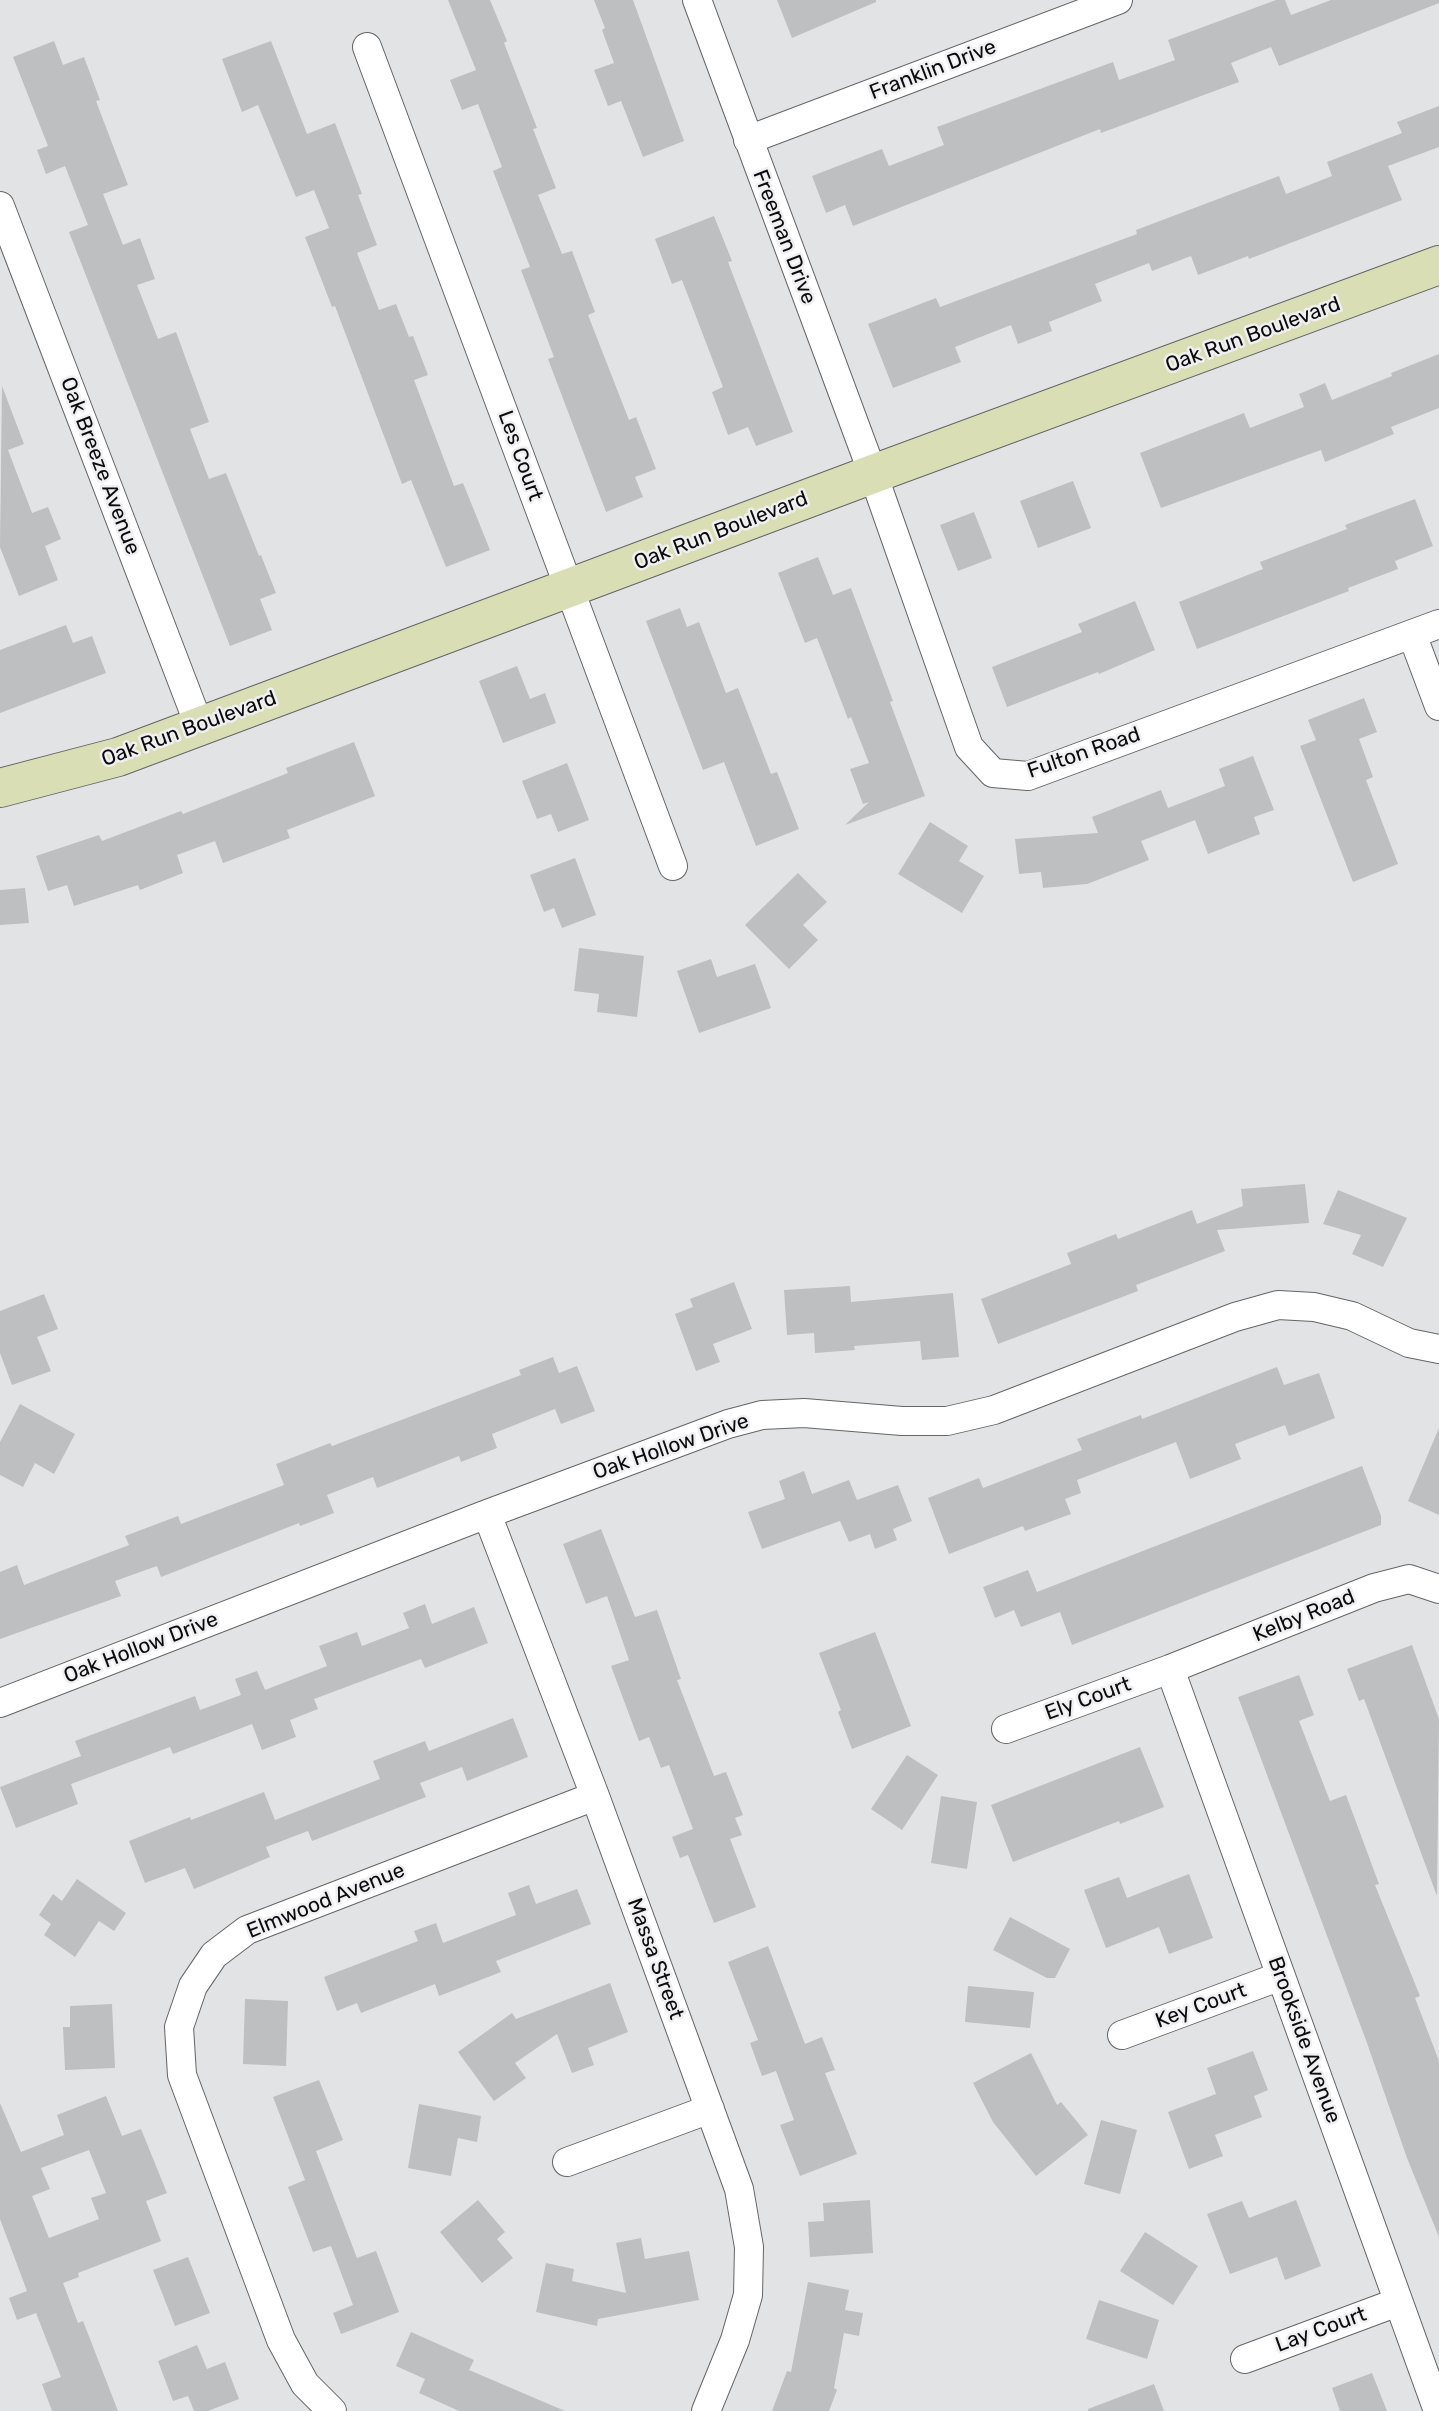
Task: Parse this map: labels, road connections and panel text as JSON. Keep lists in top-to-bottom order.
{
  "streets": {
    "street": [
      "Franklin Drive",
      "Freeman Drive",
      "Oak Run Boulevard",
      "Les Court",
      "Oak Breeze Avenue",
      "Fulton Road",
      "Oak Hollow Drive",
      "Kelby Road",
      "Ely Court",
      "Elmwood Avenue",
      "Massa Street",
      "Key Court",
      "Brookside Avenue",
      "Lay Court"
    ]
  },
  "crossings": [
    ["Franklin Drive", "Freeman Drive"],
    ["Freeman Drive", "Oak Run Boulevard"],
    ["Freeman Drive", "Fulton Road"],
    ["Oak Run Boulevard", "Les Court"],
    ["Oak Run Boulevard", "Oak Breeze Avenue"],
    ["Oak Run Boulevard", "Fulton Road"],
    ["Oak Hollow Drive", "Massa Street"],
    ["Kelby Road", "Ely Court"],
    ["Kelby Road", "Brookside Avenue"],
    ["Ely Court", "Brookside Avenue"],
    ["Elmwood Avenue", "Massa Street"],
    ["Key Court", "Brookside Avenue"],
    ["Brookside Avenue", "Lay Court"]
  ]
}
